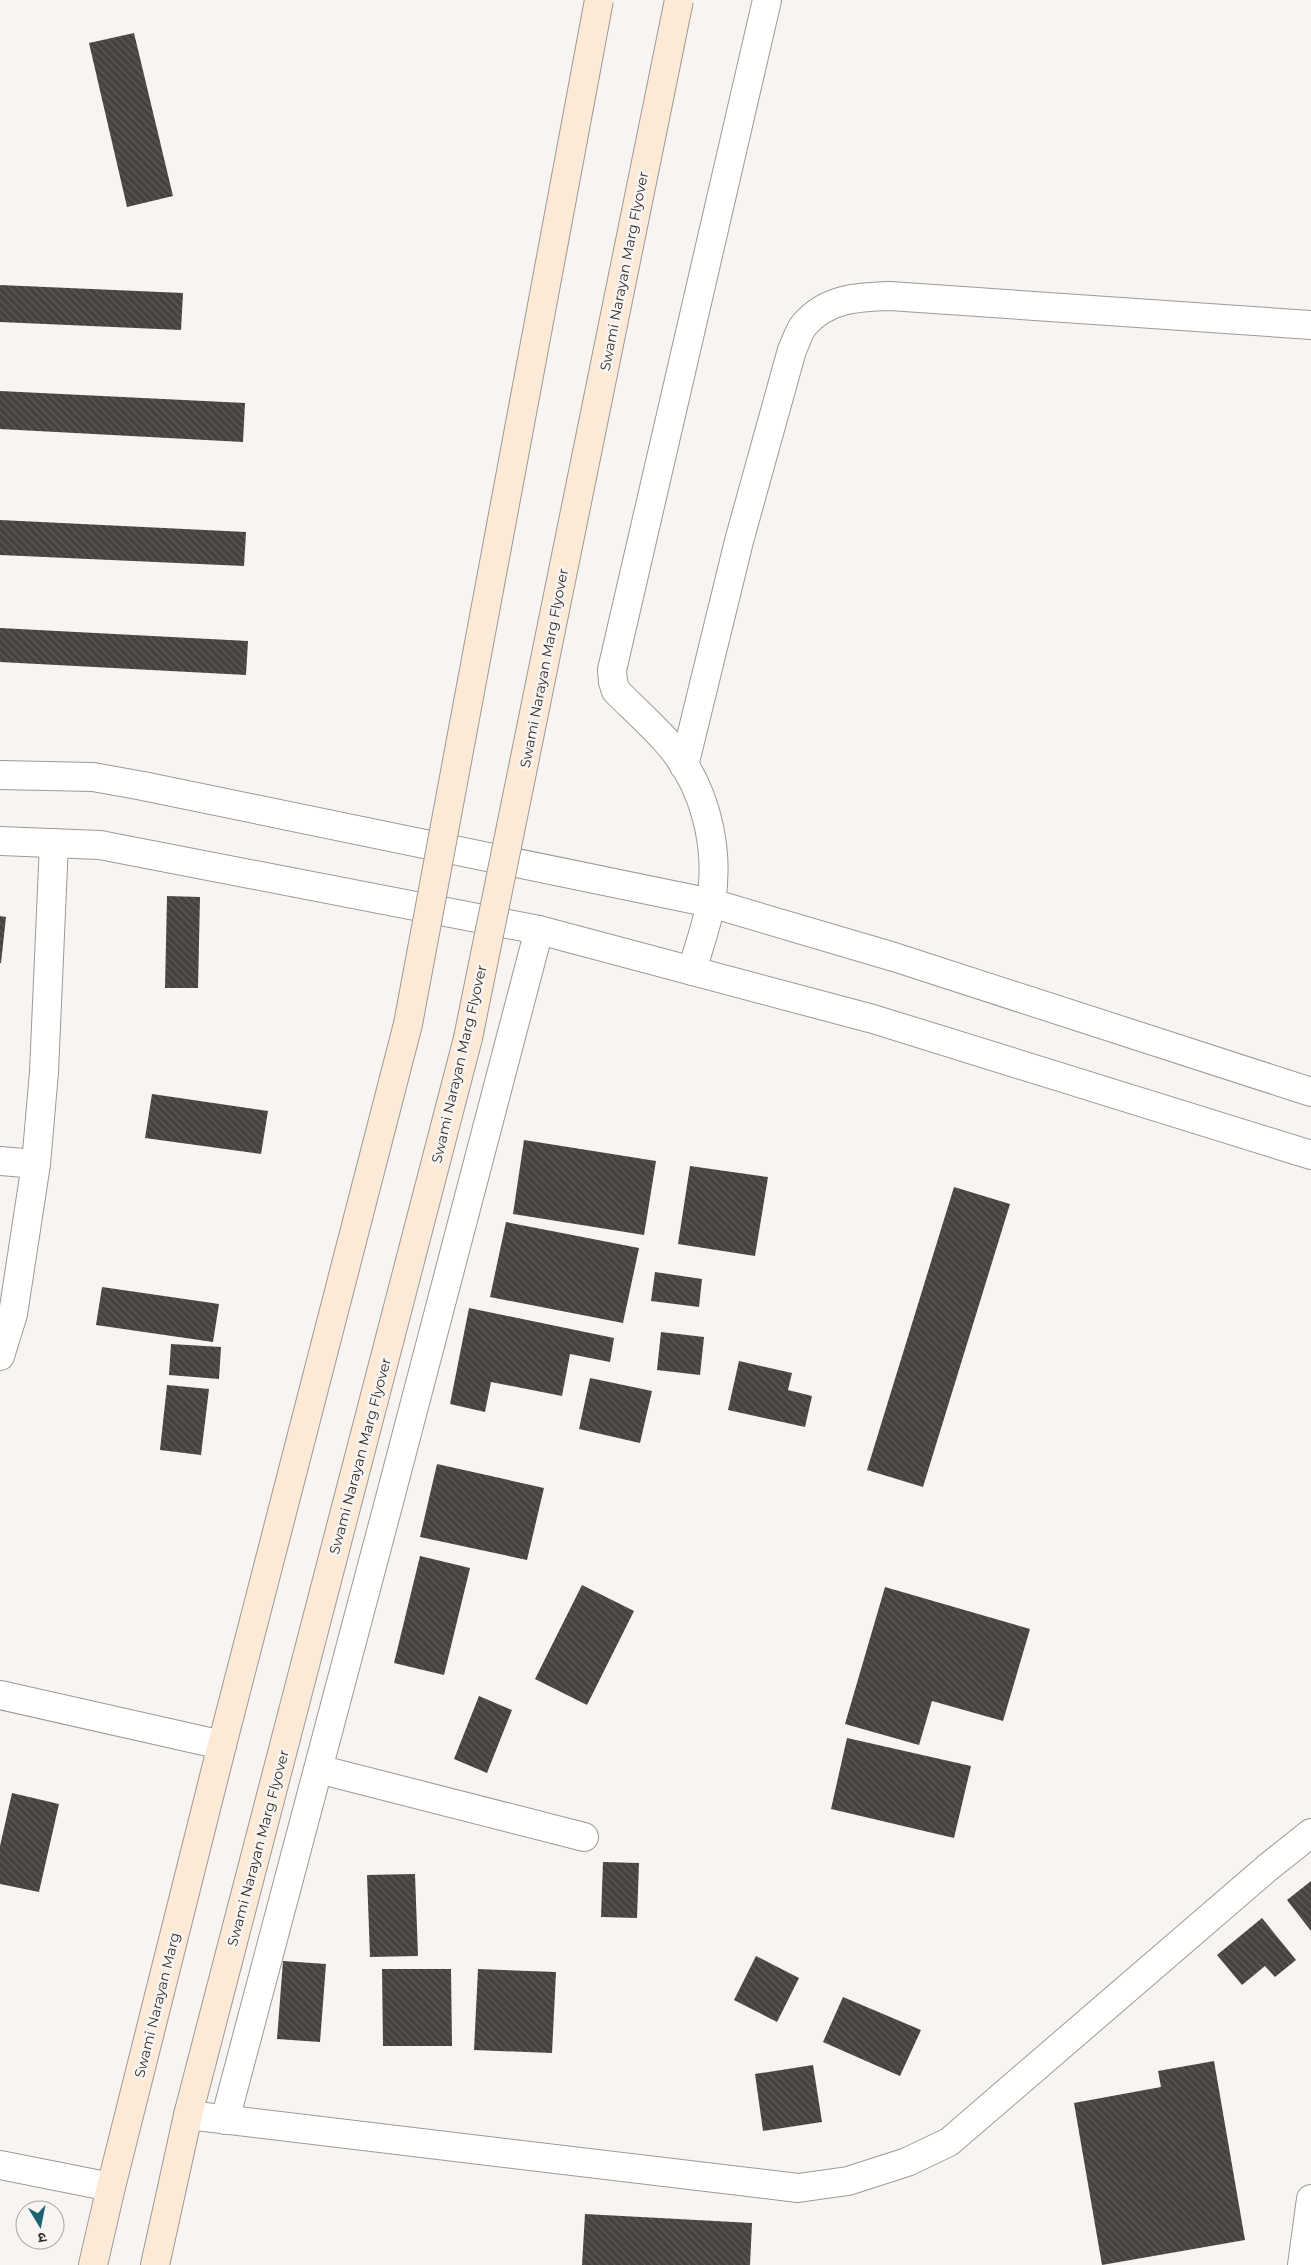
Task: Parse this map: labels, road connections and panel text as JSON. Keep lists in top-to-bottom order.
{
  "streets": {
    "main road": ["Swami Narayan Marg Flyover", "Swami Narayan Marg"]
  },
  "north": "bottom"
}
